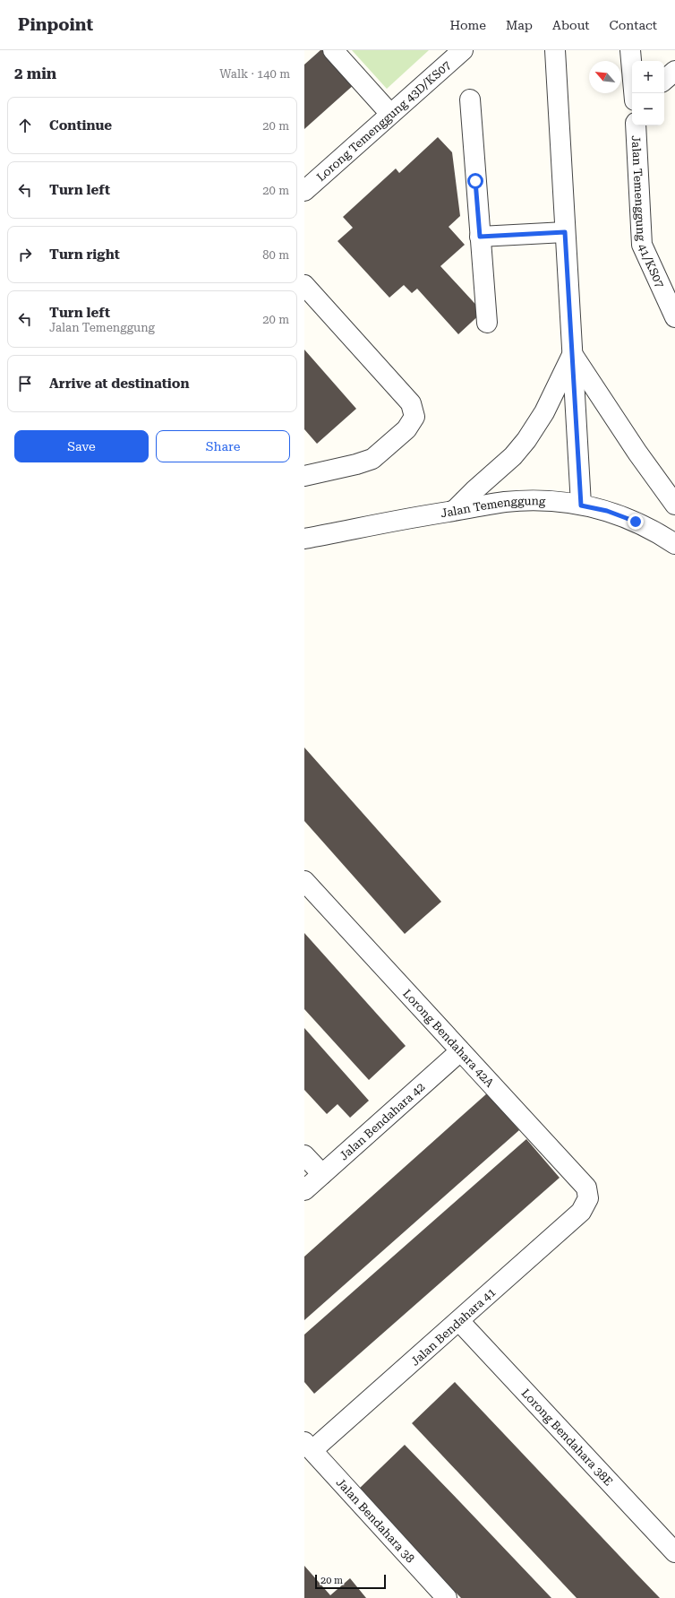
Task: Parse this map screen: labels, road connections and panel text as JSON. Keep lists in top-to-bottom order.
{
  "streets": {
    "street": [
      "Lorong Temenggung 43D/KS07",
      "Jalan Temenggung 41/KS07",
      "Jalan Temenggung",
      "Lorong Bendahara 42A",
      "Jalan Bendahara 42",
      "Jalan Bendahara 41",
      "Lorong Bendahara 38E",
      "Jalan Bendahara 38"
    ]
  },
  "crossings": [
    ["Lorong Bendahara 42A", "Jalan Bendahara 42"],
    ["Lorong Bendahara 42A", "Jalan Bendahara 41"],
    ["Jalan Bendahara 41", "Lorong Bendahara 38E"],
    ["Jalan Bendahara 41", "Jalan Bendahara 38"]
  ],
  "scale_bar": "20 m",
  "north": "top left",
  "page": {
    "header": "Pinpoint",
    "nav": [
      "Home",
      "Map",
      "About",
      "Contact"
    ],
    "heading": ["2 min", "Walk · 140 m"],
    "map_buttons": ["+", "−"],
    "list": [
      ["Continue", "20 m"],
      ["Turn left", "20 m"],
      ["Turn right", "80 m"],
      ["Turn left", "Jalan Temenggung", "20 m"],
      "Arrive at destination"
    ],
    "buttons": ["Save", "Share"],
    "scale": "20 m"
  }
}
